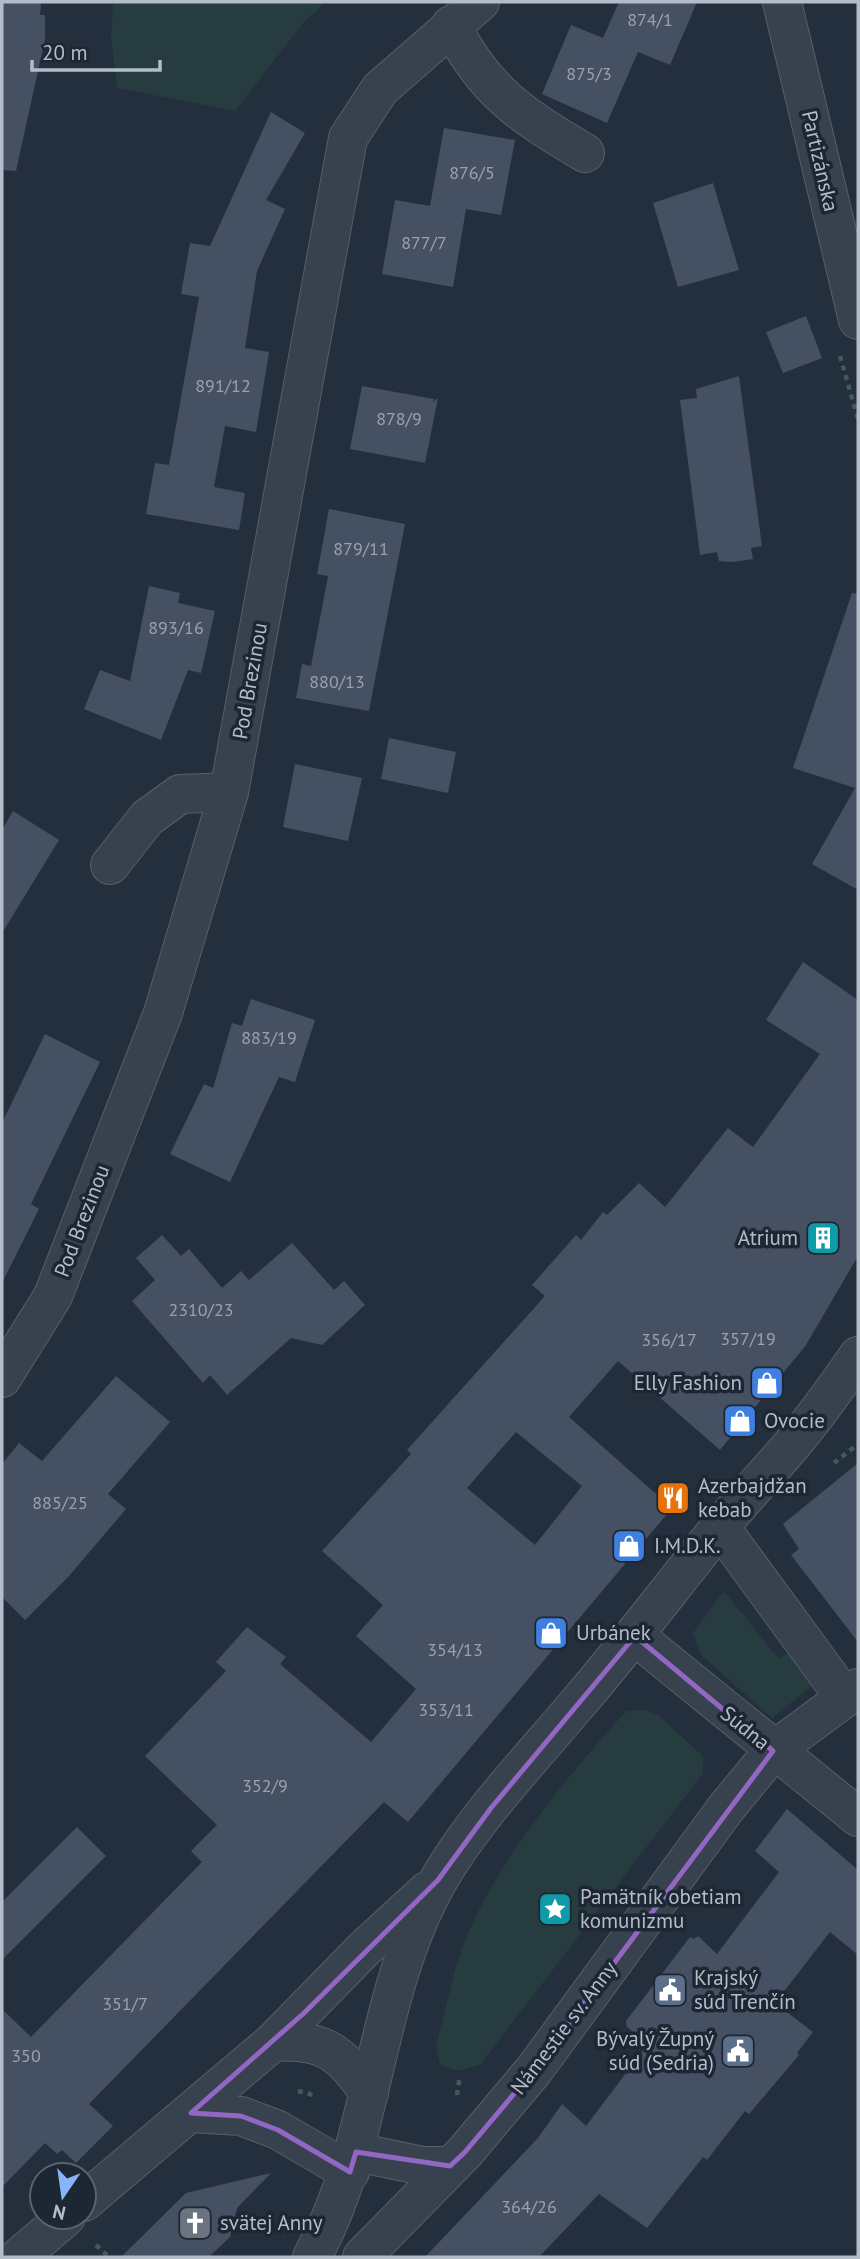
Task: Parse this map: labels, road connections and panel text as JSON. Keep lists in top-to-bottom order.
{
  "streets": {
    "street": [
      "Partizánska",
      "Pod Brezinou",
      "Súdna",
      "Námestie sv. Anny"
    ]
  },
  "crossings": [
    ["Súdna", "Námestie sv. Anny"]
  ],
  "places": {
    "building": ["Atrium"],
    "shop": [
      "Elly Fashion",
      "Ovocie",
      "I.M.D.K.",
      "Urbánek"
    ],
    "restaurant": ["Azerbajdžan kebab"],
    "place": ["Pamätník obetiam komunizmu"],
    "public building": ["Krajský súd Trenčín", "Bývalý Župný súd (Sedria)"],
    "church": ["svätej Anny"]
  },
  "house_numbers": [
    "874/1",
    "875/3",
    "876/5",
    "877/7",
    "891/12",
    "878/9",
    "879/11",
    "893/16",
    "880/13",
    "883/19",
    "2310/23",
    "357/19",
    "356/17",
    "885/25",
    "354/13",
    "353/11",
    "352/9",
    "351/7",
    "350",
    "364/26"
  ],
  "scale_bar": "20 m",
  "north": "bottom"
}
